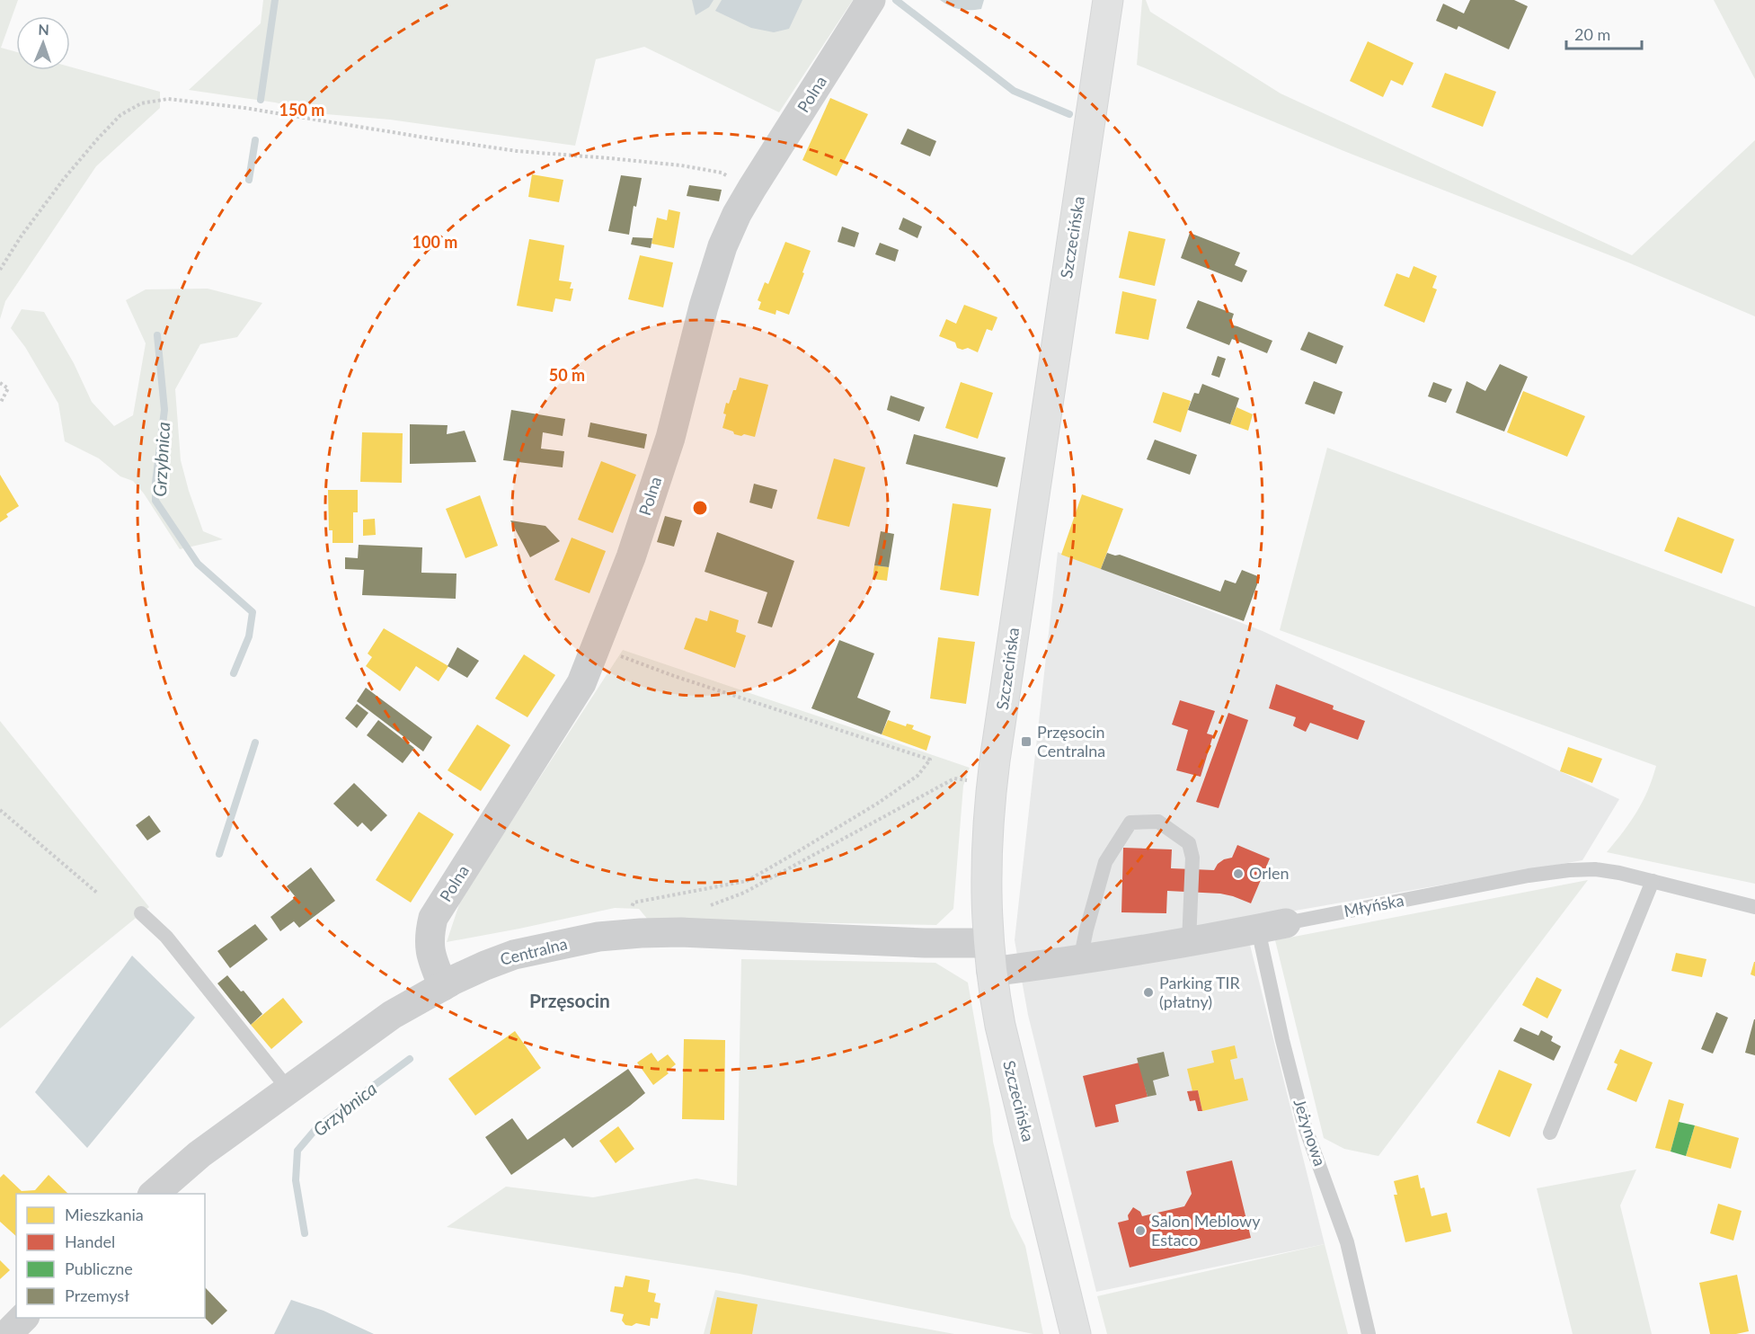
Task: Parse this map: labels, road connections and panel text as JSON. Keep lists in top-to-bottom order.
{
  "streets": {
    "street": [
      "Polna",
      "Szczecińska",
      "Młyńska",
      "Centralna"
    ],
    "lane": ["Jeżynowa"]
  },
  "crossings": [
    ["Polna", "Centralna"],
    ["Szczecińska", "Młyńska"],
    ["Szczecińska", "Centralna"],
    ["Młyńska", "Jeżynowa"]
  ],
  "districts": ["Przęsocin"],
  "water": ["Grzybnica"],
  "places": {
    "transit": ["Przęsocin Centralna"],
    "other": ["Orlen", "Parking TIR (płatny)", "Salon Meblowy Estaco"]
  },
  "legend": [
    "Mieszkania",
    "Handel",
    "Publiczne",
    "Przemysł"
  ],
  "scale_bar": "20 m",
  "north": "top",
  "rings": ["150 m", "100 m", "50 m"]
}
